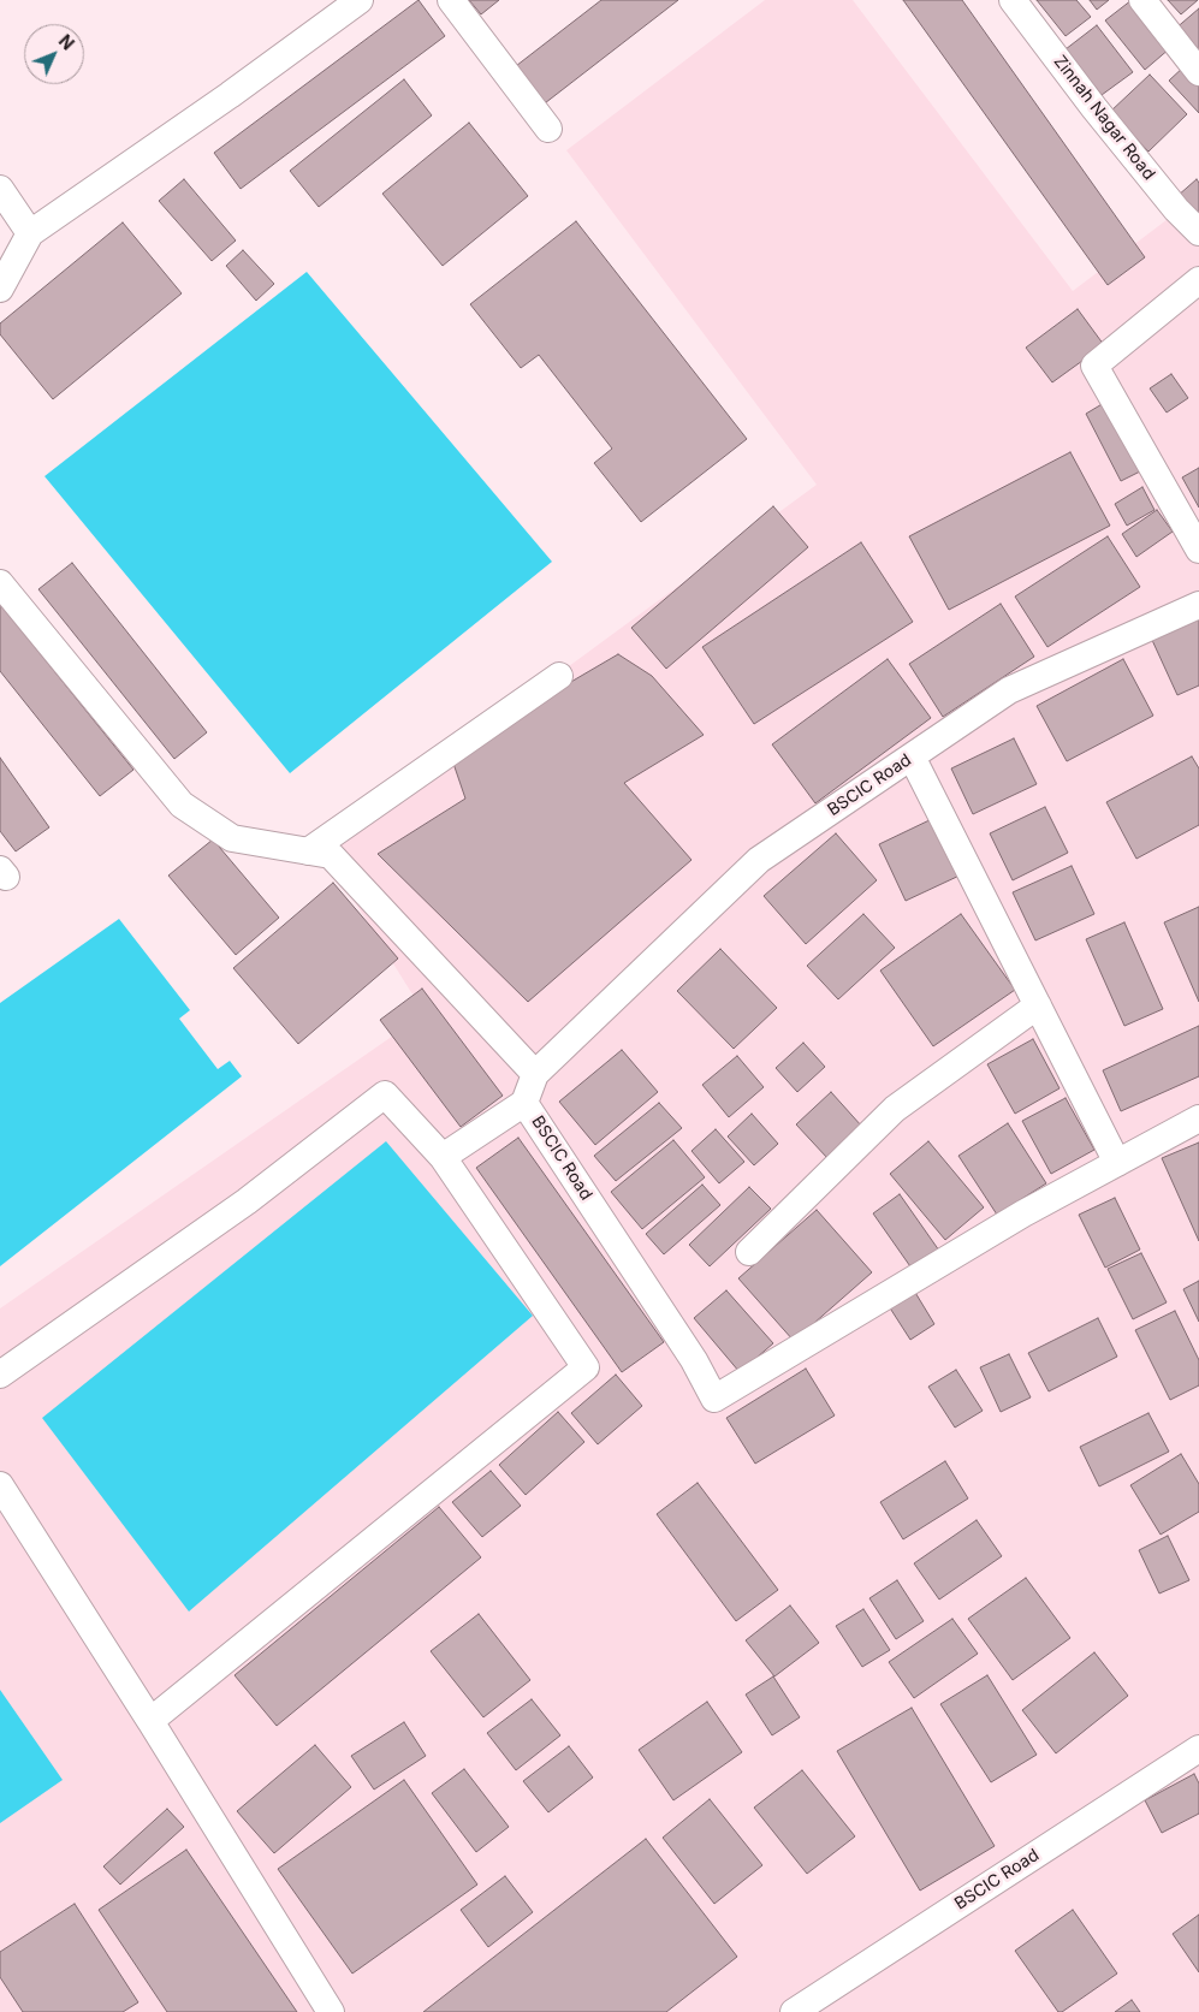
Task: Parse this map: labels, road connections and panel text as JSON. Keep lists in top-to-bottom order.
{
  "streets": {
    "street": ["Zinnah Nagar Road", "BSCIC Road"]
  },
  "north": "top right"
}
